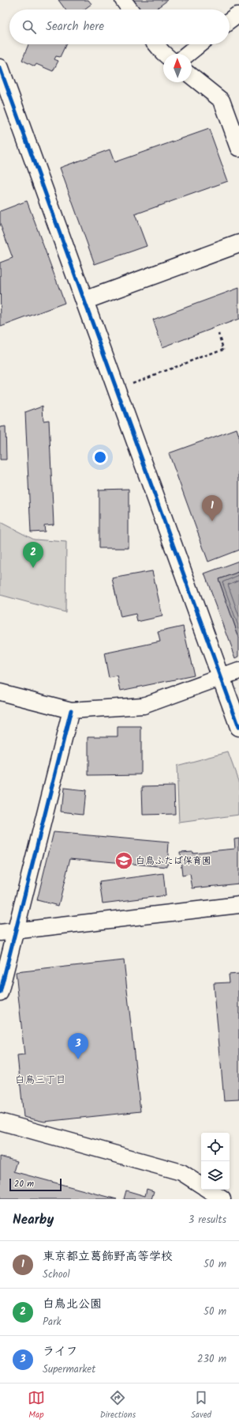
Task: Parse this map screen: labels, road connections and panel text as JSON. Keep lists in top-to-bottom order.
{
  "districts": ["白鳥三丁目"],
  "places": {
    "school or university": ["白鳥ふたば保育園"]
  },
  "scale_bar": "20 m",
  "north": "top",
  "page": {
    "search": "Search here",
    "pins": ["1", "2", "3"],
    "scale": "20 m",
    "heading": ["Nearby", "3 results"],
    "list": [
      {
        "mark": "1",
        "name": "東京都立葛飾野高等学校",
        "note": "School",
        "value": "50 m"
      },
      {
        "mark": "2",
        "name": "白鳥北公園",
        "note": "Park",
        "value": "50 m"
      },
      {
        "mark": "3",
        "name": "ライフ",
        "note": "Supermarket",
        "value": "230 m"
      }
    ],
    "nav": ["Map", "Directions", "Saved"]
  }
}
